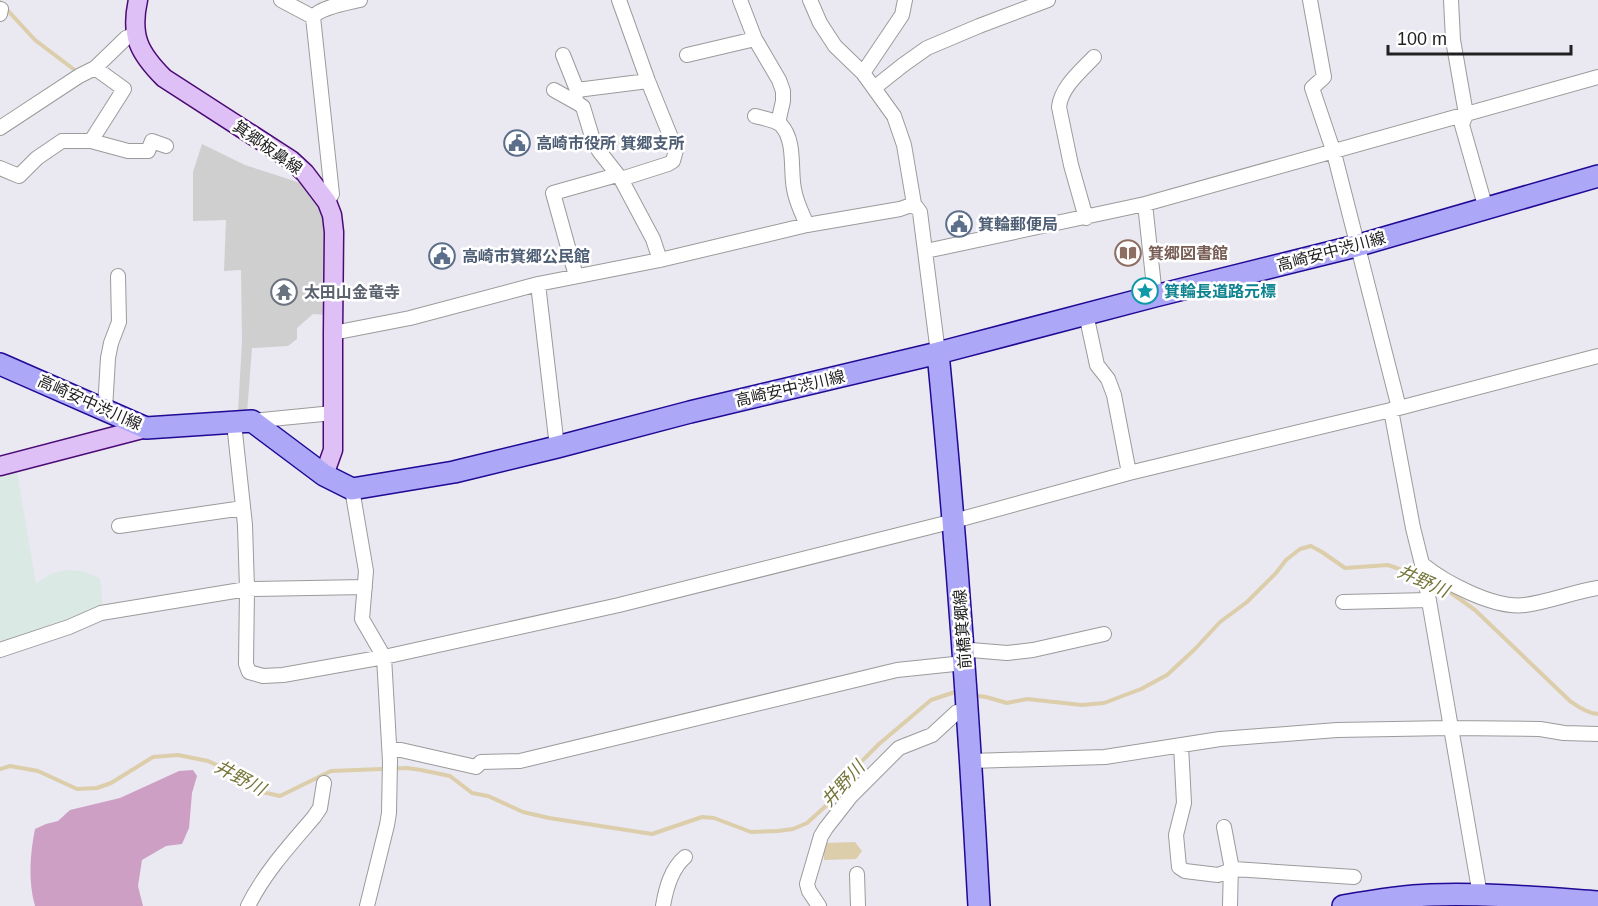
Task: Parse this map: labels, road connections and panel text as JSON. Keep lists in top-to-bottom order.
{
  "streets": {
    "main road": ["箕郷板鼻線", "高崎安中渋川線", "前橋箕郷線"]
  },
  "crossings": [
    ["高崎安中渋川線", "前橋箕郷線"]
  ],
  "water": ["井野川"],
  "places": {
    "public building": ["高崎市役所 箕郷支所", "箕輪郵便局", "高崎市箕郷公民館"],
    "library": ["箕郷図書館"],
    "place": ["箕輪長道路元標"],
    "temple": ["太田山金竜寺"]
  },
  "scale_bar": "100 m"
}
